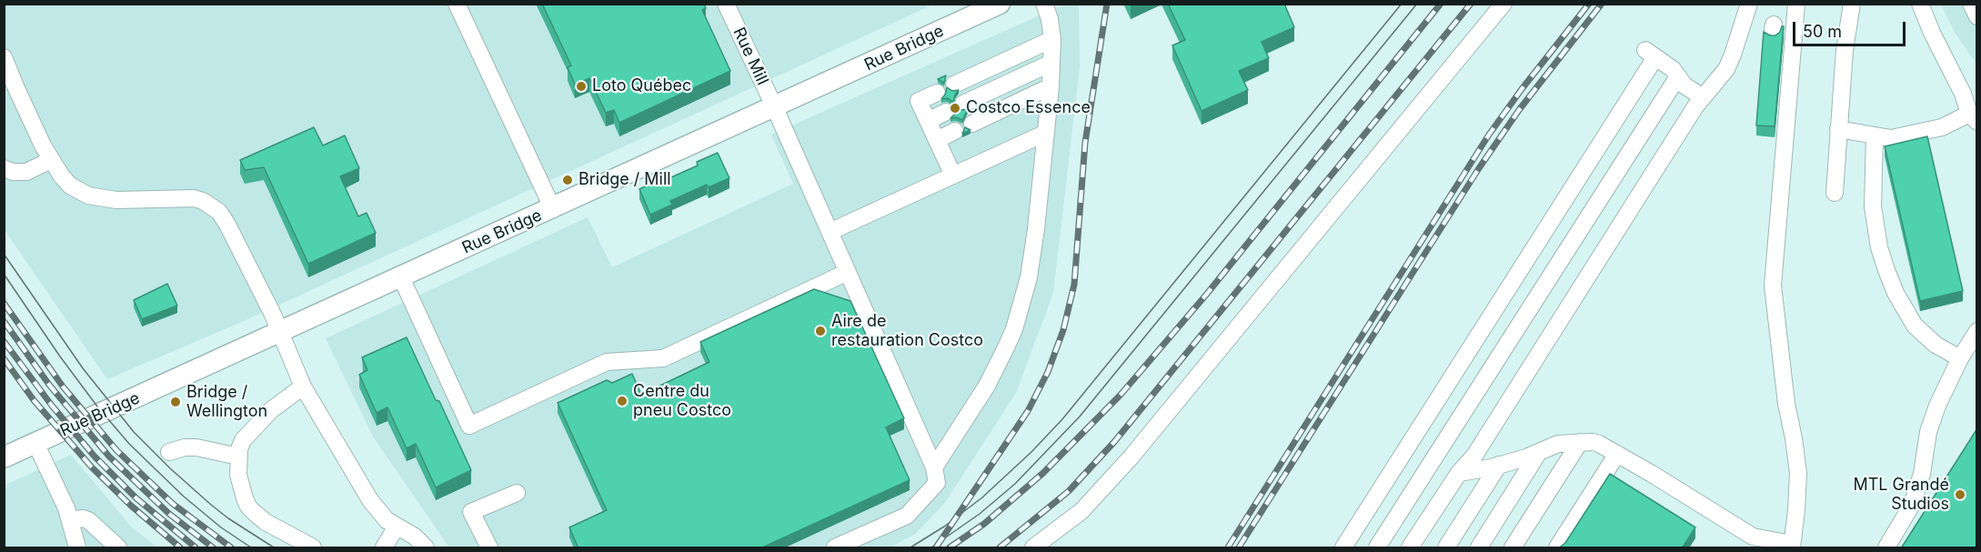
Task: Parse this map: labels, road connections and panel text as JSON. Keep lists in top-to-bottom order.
{
  "streets": {
    "main road": ["Rue Bridge"],
    "street": ["Rue Mill"]
  },
  "crossings": [
    ["Rue Bridge", "Rue Mill"]
  ],
  "places": [
    "Loto Québec",
    "Costco Essence",
    "Bridge / Mill",
    "Aire de restauration Costco",
    "Centre du pneu Costco",
    "Bridge / Wellington",
    "MTL Grandé Studios"
  ],
  "scale_bar": "50 m"
}
